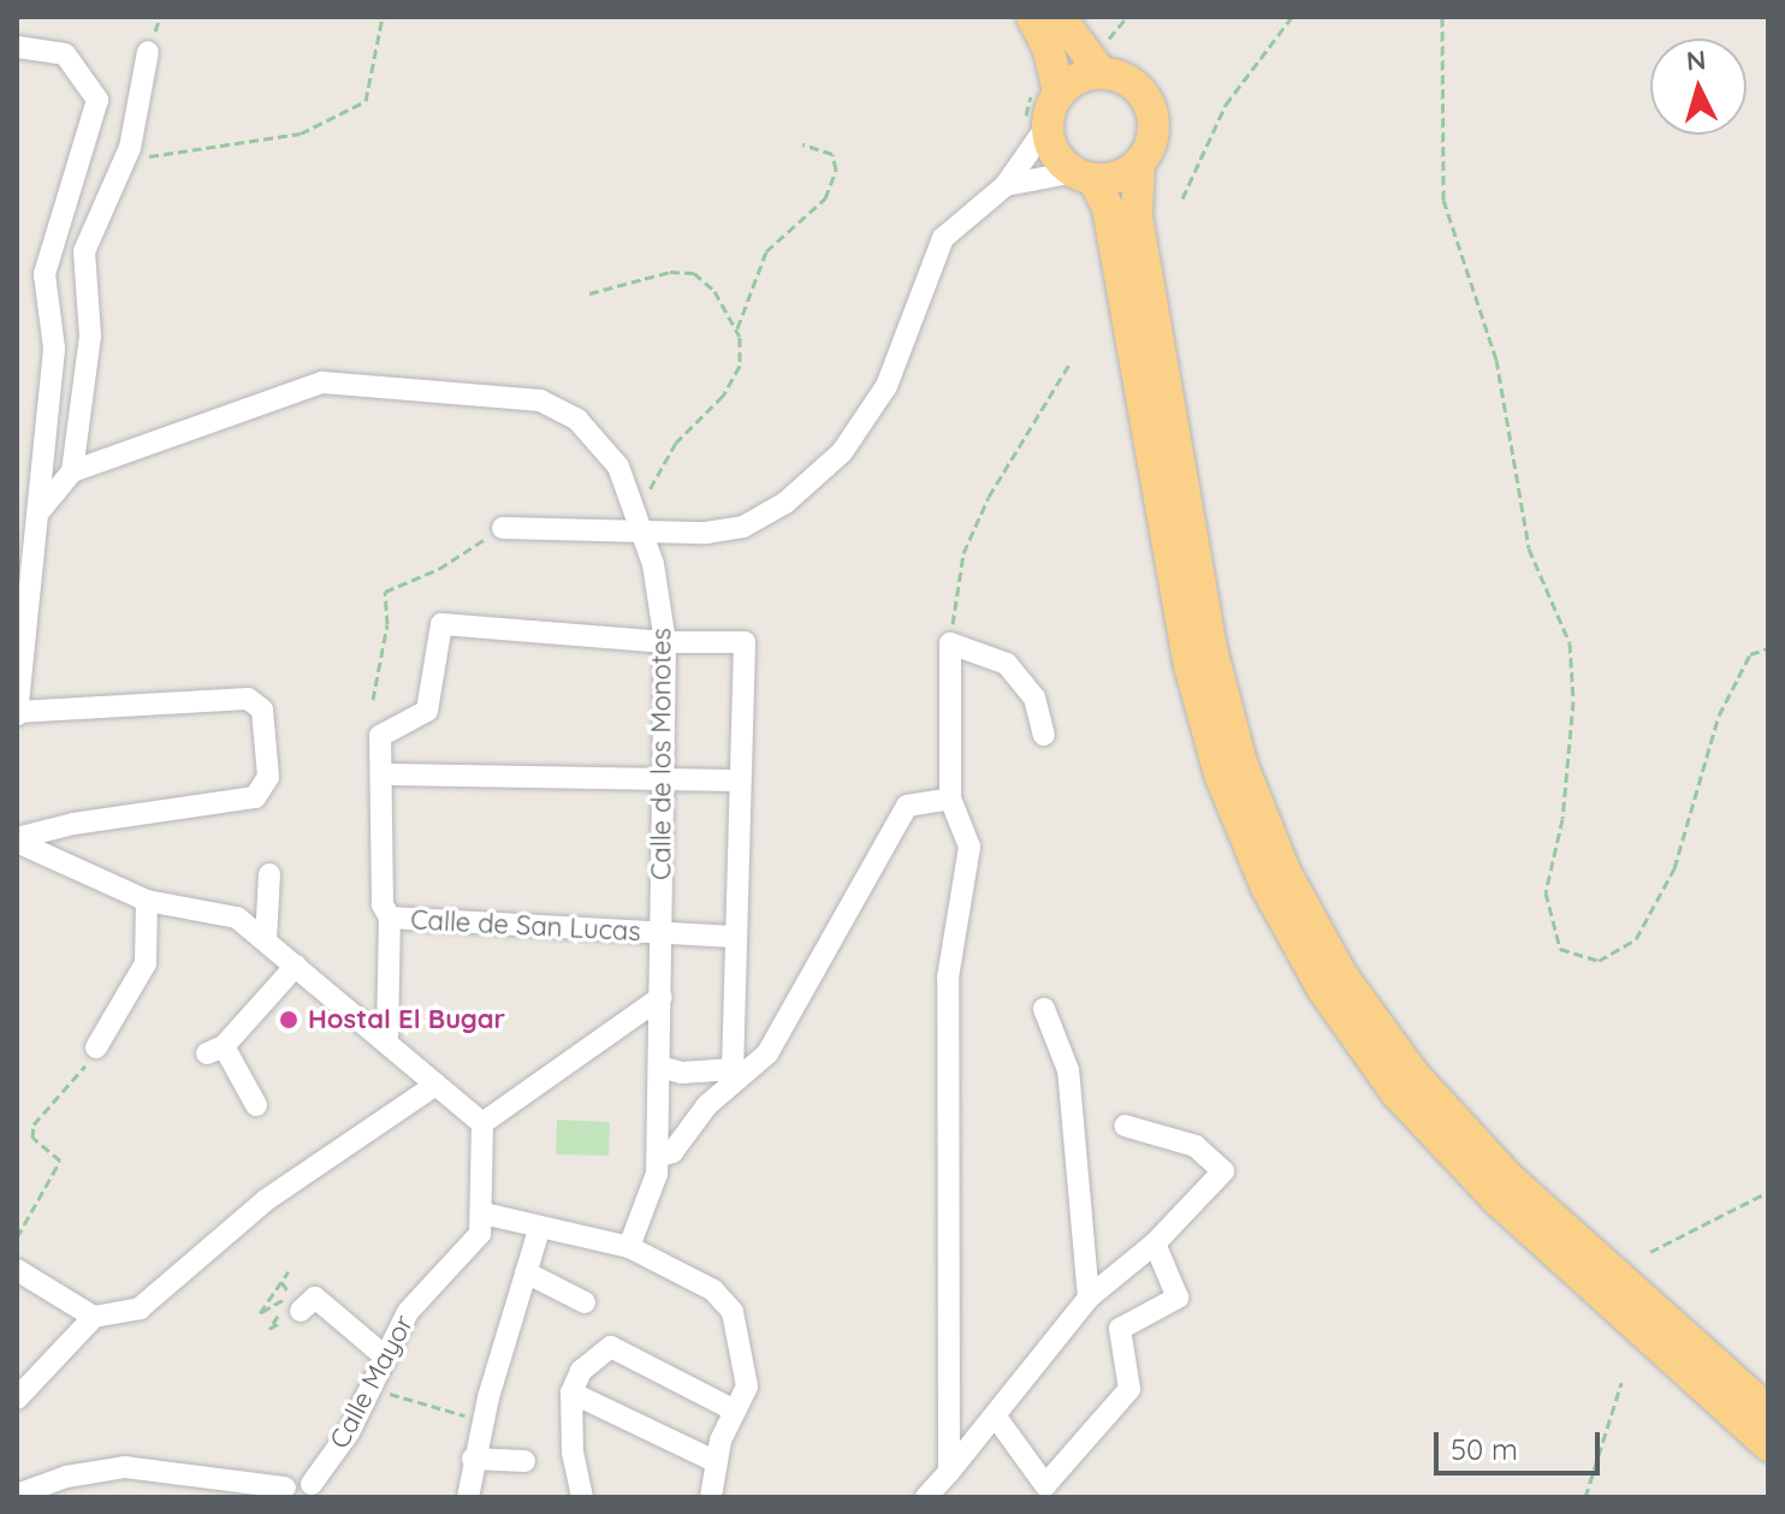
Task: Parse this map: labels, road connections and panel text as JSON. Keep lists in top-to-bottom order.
{
  "streets": {
    "street": ["Calle de los Monotes", "Calle de San Lucas", "Calle Mayor"]
  },
  "crossings": [
    ["Calle de los Monotes", "Calle de San Lucas"]
  ],
  "places": ["Hostal El Bugar"],
  "scale_bar": "50 m",
  "north": "top"
}
